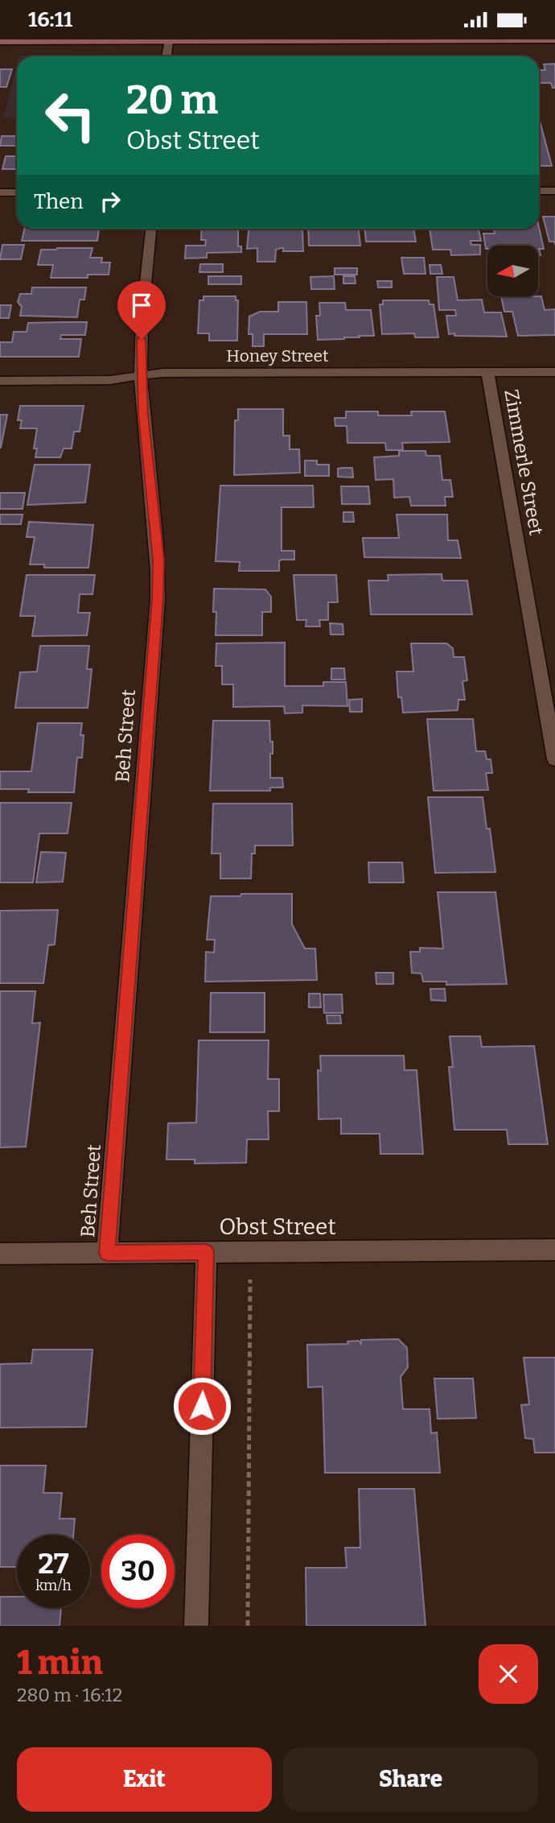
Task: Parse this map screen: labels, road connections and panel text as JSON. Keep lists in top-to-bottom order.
{
  "streets": {
    "street": [
      "Honey Street",
      "Zimmerle Street",
      "Beh Street",
      "Obst Street"
    ]
  },
  "crossings": [
    ["Honey Street", "Zimmerle Street"],
    ["Honey Street", "Beh Street"],
    ["Beh Street", "Obst Street"]
  ],
  "north": "left",
  "page": {
    "status": "16:11",
    "turn": ["20 m", "Obst Street"],
    "then": "Then",
    "speed": "27 km/h",
    "limit": "30",
    "heading": ["1 min", "280 m · 16:12"],
    "buttons": ["Exit", "Share"]
  }
}
